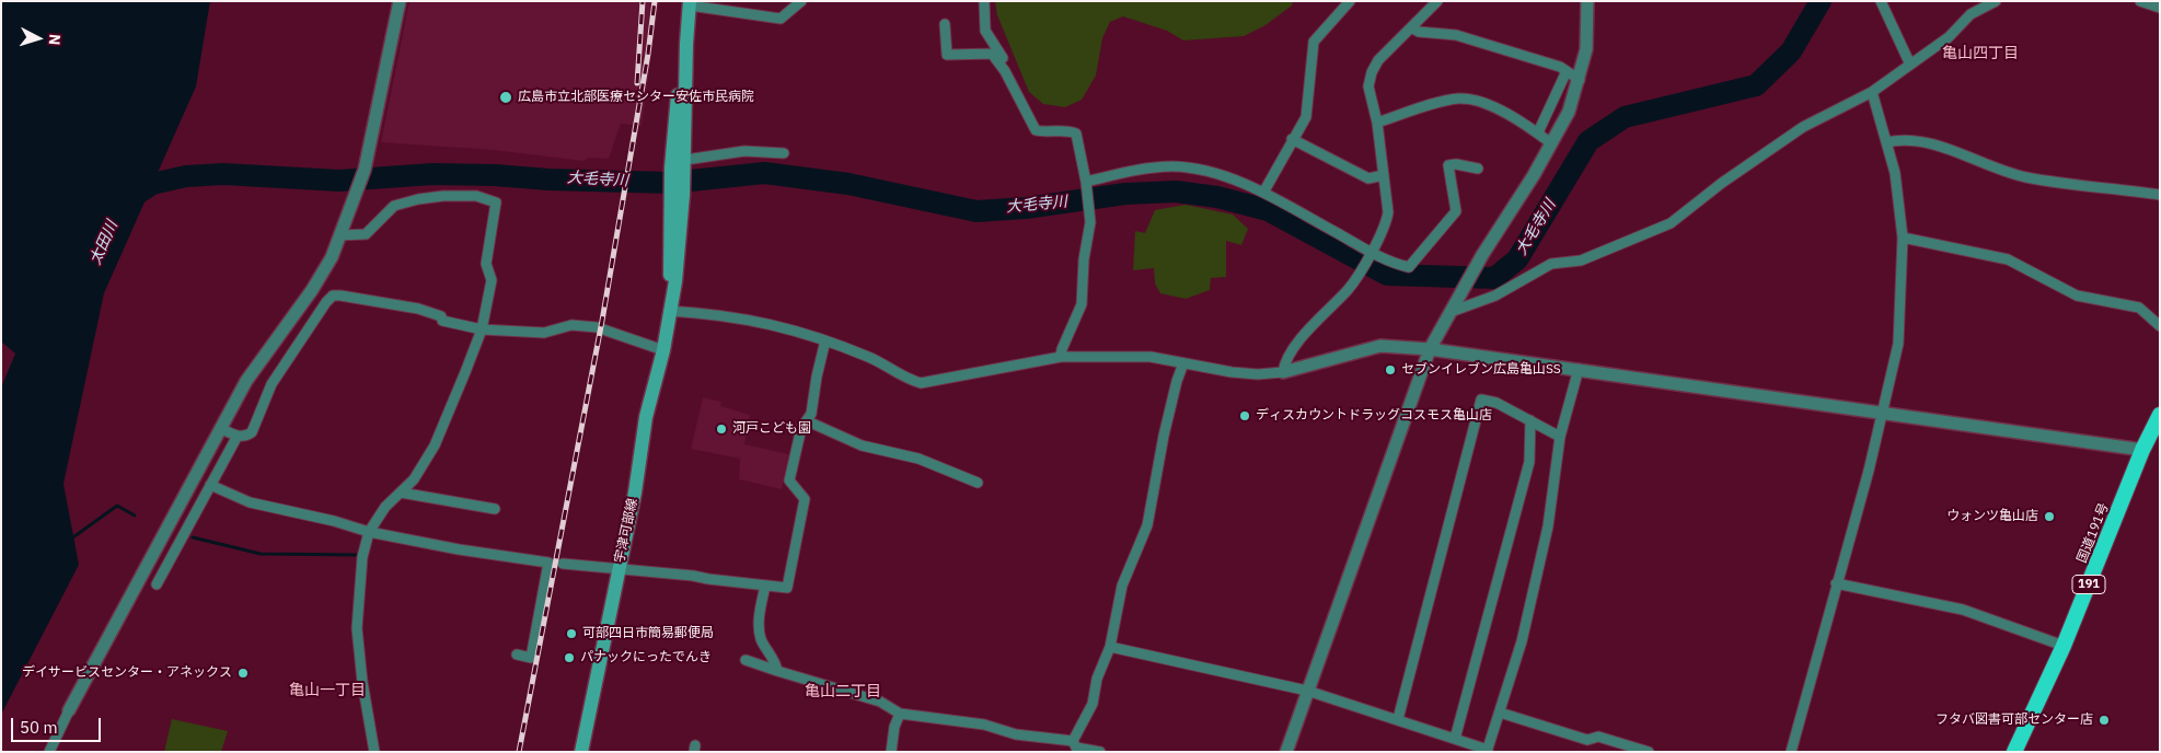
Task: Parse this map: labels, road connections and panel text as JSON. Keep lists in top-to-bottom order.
{
  "streets": {
    "highway": ["国道191号", "191"],
    "main road": ["宇津可部線"]
  },
  "districts": ["亀山四丁目", "亀山一丁目", "亀山二丁目"],
  "water": ["大毛寺川", "太田川"],
  "places": [
    "広島市立北部医療センター安佐市民病院",
    "セブンイレブン広島亀山SS",
    "ディスカウントドラッグコスモス亀山店",
    "河戸こども園",
    "ウォンツ亀山店",
    "可部四日市簡易郵便局",
    "パナックにったでんき",
    "デイサービスセンター・アネックス",
    "フタバ図書可部センター店"
  ],
  "scale_bar": "50 m",
  "north": "right"
}
